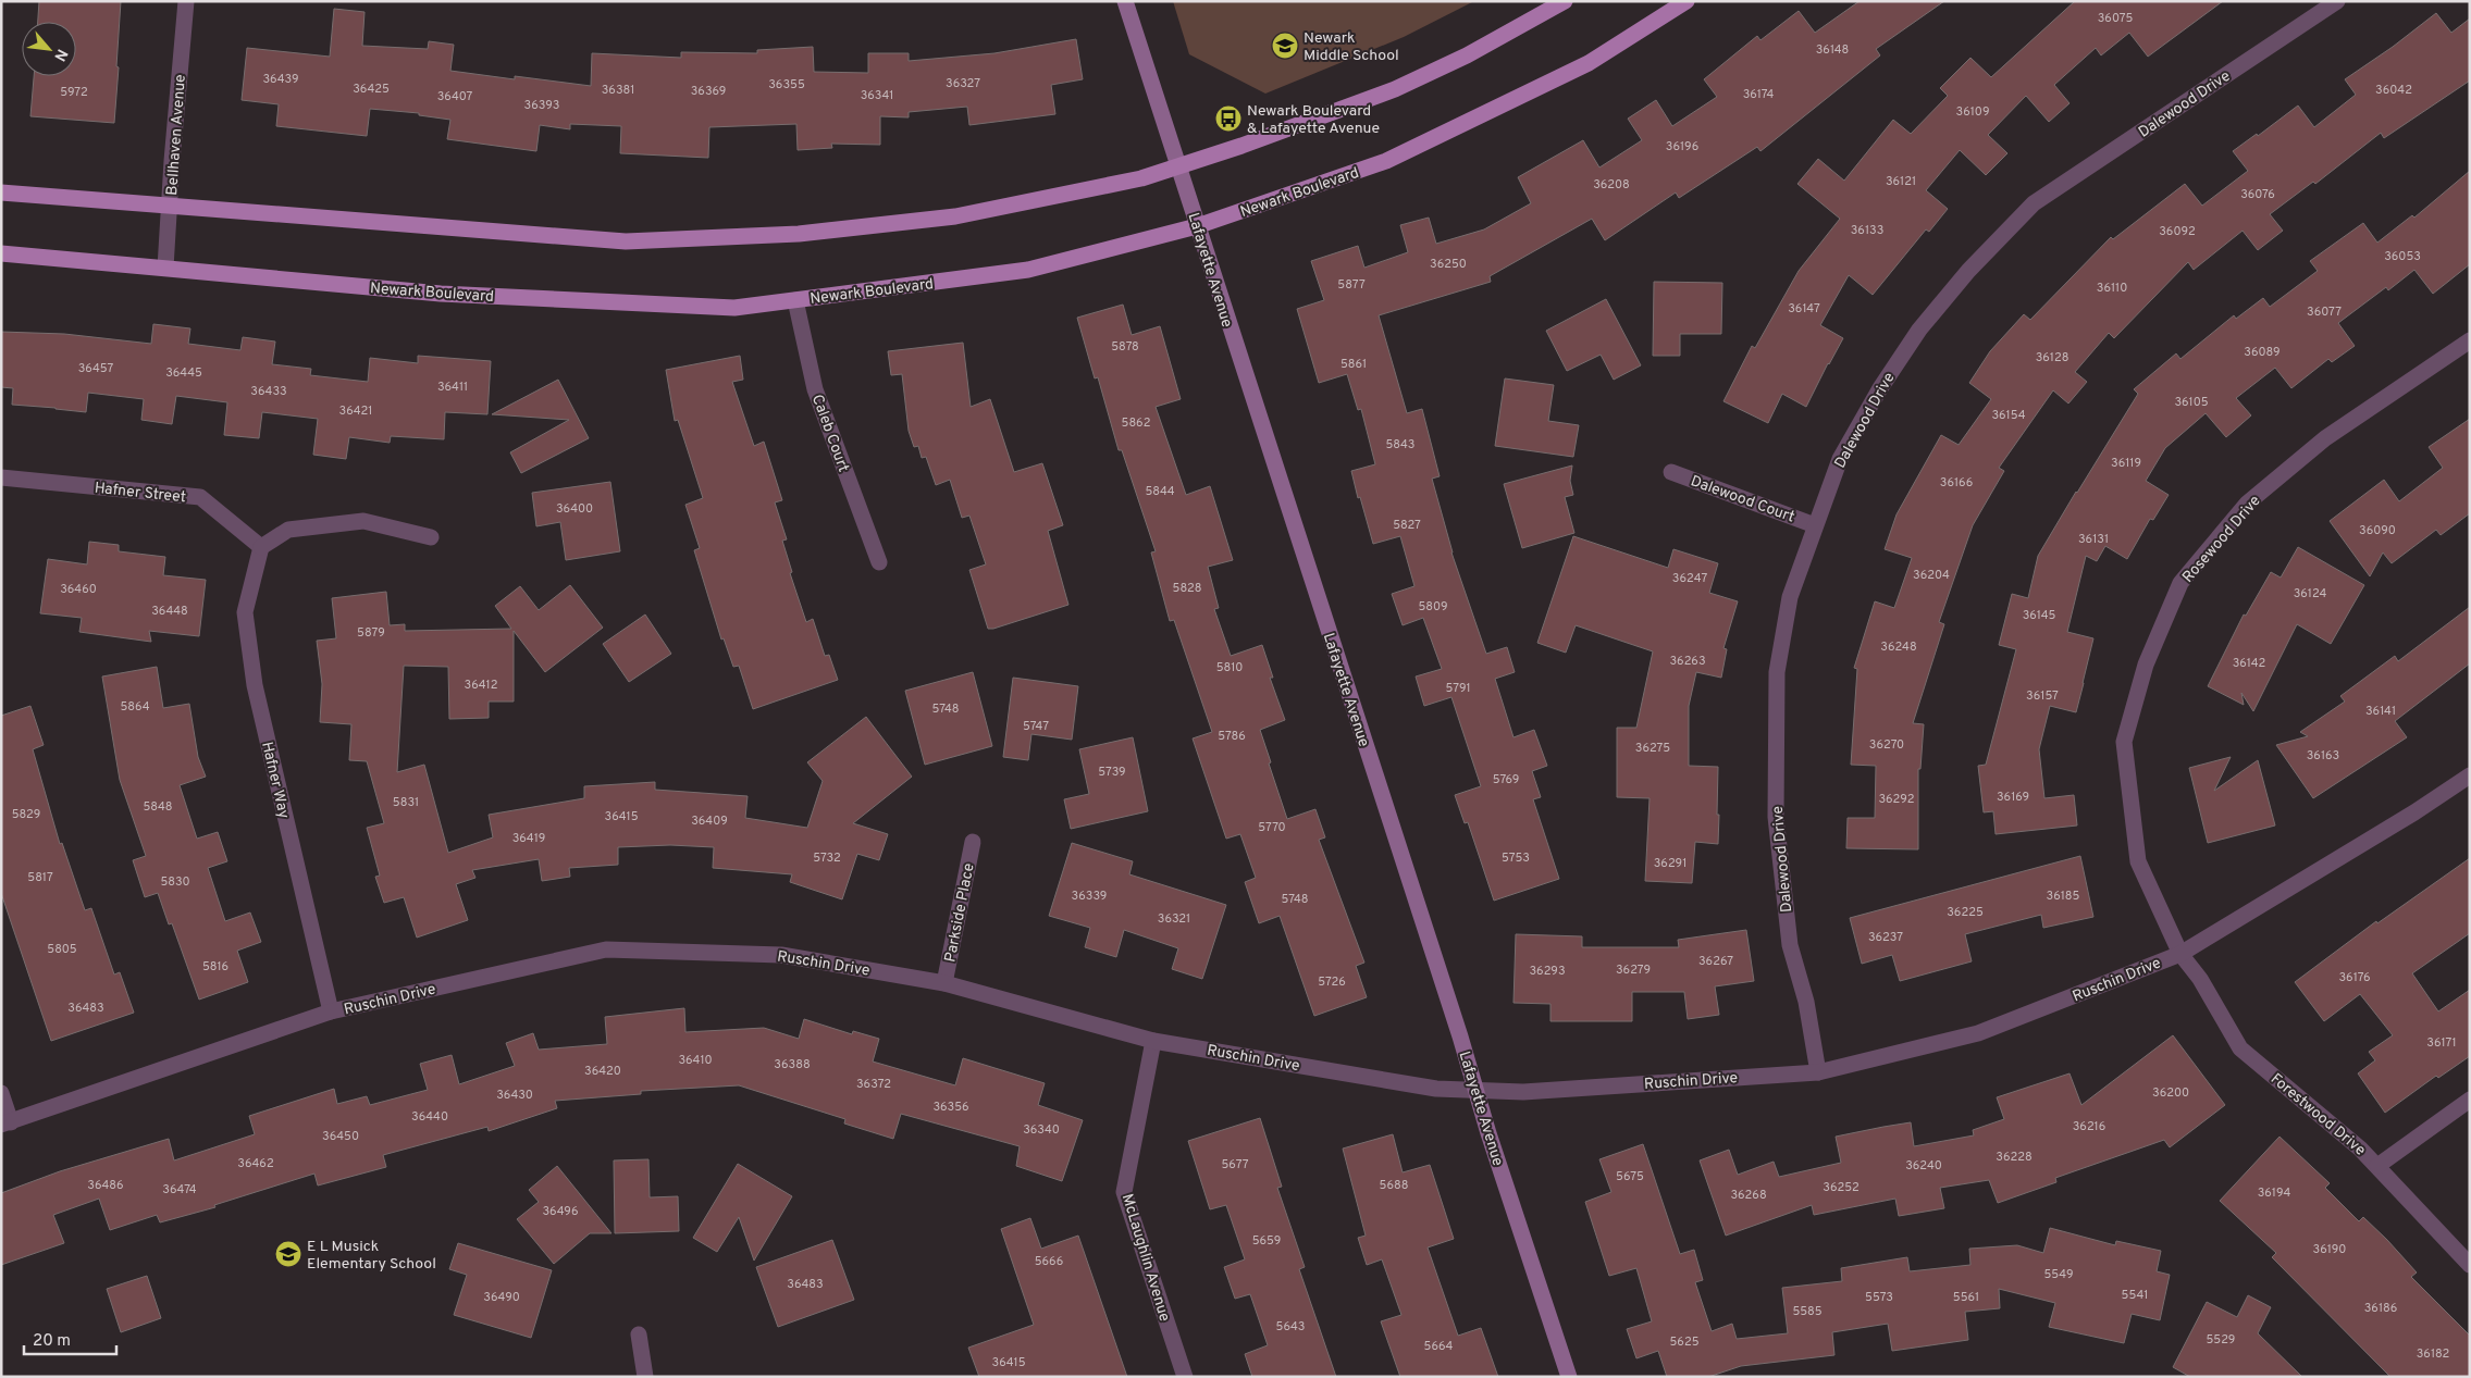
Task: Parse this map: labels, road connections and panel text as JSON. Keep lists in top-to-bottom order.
{
  "streets": {
    "main road": ["Newark Boulevard"],
    "street": [
      "Dalewood Drive",
      "Bellhaven Avenue",
      "Lafayette Avenue",
      "Caleb Court",
      "Hafner Street",
      "Dalewood Court",
      "Rosewood Drive",
      "Hafner Way",
      "Parkside Place",
      "Ruschin Drive",
      "Forestwood Drive",
      "McLaughlin Avenue"
    ]
  },
  "crossings": [
    ["Dalewood Drive", "Dalewood Court"],
    ["Dalewood Drive", "Ruschin Drive"],
    ["Bellhaven Avenue", "Newark Boulevard"],
    ["Newark Boulevard", "Lafayette Avenue"],
    ["Newark Boulevard", "Caleb Court"],
    ["Lafayette Avenue", "Ruschin Drive"],
    ["Hafner Street", "Hafner Way"],
    ["Rosewood Drive", "Ruschin Drive"],
    ["Rosewood Drive", "Forestwood Drive"],
    ["Hafner Way", "Ruschin Drive"],
    ["Parkside Place", "Ruschin Drive"],
    ["Ruschin Drive", "Forestwood Drive"],
    ["Ruschin Drive", "McLaughlin Avenue"]
  ],
  "places": {
    "school or university": ["Newark Middle School", "E L Musick Elementary School"],
    "bus stop": ["Newark Boulevard & Lafayette Avenue"]
  },
  "house_numbers": [
    "36075",
    "36148",
    "36439",
    "36327",
    "36355",
    "36425",
    "36381",
    "36042",
    "36369",
    "5972",
    "36174",
    "36341",
    "36407",
    "36393",
    "36109",
    "36196",
    "36121",
    "36208",
    "36076",
    "36133",
    "36092",
    "36053",
    "36250",
    "5877",
    "36110",
    "36147",
    "36077",
    "5878",
    "36089",
    "36128",
    "5861",
    "36457",
    "36445",
    "36411",
    "36433",
    "36105",
    "36421",
    "36154",
    "5862",
    "5843",
    "36119",
    "36166",
    "5844",
    "36400",
    "5827",
    "36090",
    "36131",
    "36204",
    "36247",
    "5828",
    "36460",
    "36124",
    "5809",
    "36448",
    "36145",
    "5879",
    "36248",
    "36263",
    "36142",
    "5810",
    "36412",
    "5791",
    "36157",
    "5864",
    "5748",
    "36141",
    "5747",
    "5786",
    "36270",
    "36275",
    "36163",
    "5739",
    "5769",
    "36169",
    "36292",
    "5831",
    "5848",
    "5829",
    "36415",
    "36409",
    "5770",
    "36419",
    "5732",
    "5753",
    "36291",
    "5817",
    "5830",
    "36339",
    "36185",
    "5748",
    "36225",
    "36321",
    "36237",
    "5805",
    "36267",
    "5816",
    "36279",
    "36293",
    "36176",
    "5726",
    "36483",
    "36171",
    "36410",
    "36388",
    "36420",
    "36372",
    "36200",
    "36430",
    "36356",
    "36440",
    "36216",
    "36340",
    "36450",
    "36228",
    "36462",
    "5677",
    "36240",
    "5675",
    "36486",
    "5688",
    "36252",
    "36474",
    "36194",
    "36268",
    "36496",
    "5659",
    "36190",
    "5666",
    "5549",
    "36483",
    "5541",
    "36490",
    "5573",
    "5561",
    "36186",
    "5585",
    "5643",
    "5529",
    "5625",
    "5664",
    "36182",
    "36415"
  ],
  "scale_bar": "20 m",
  "north": "bottom right"
}
